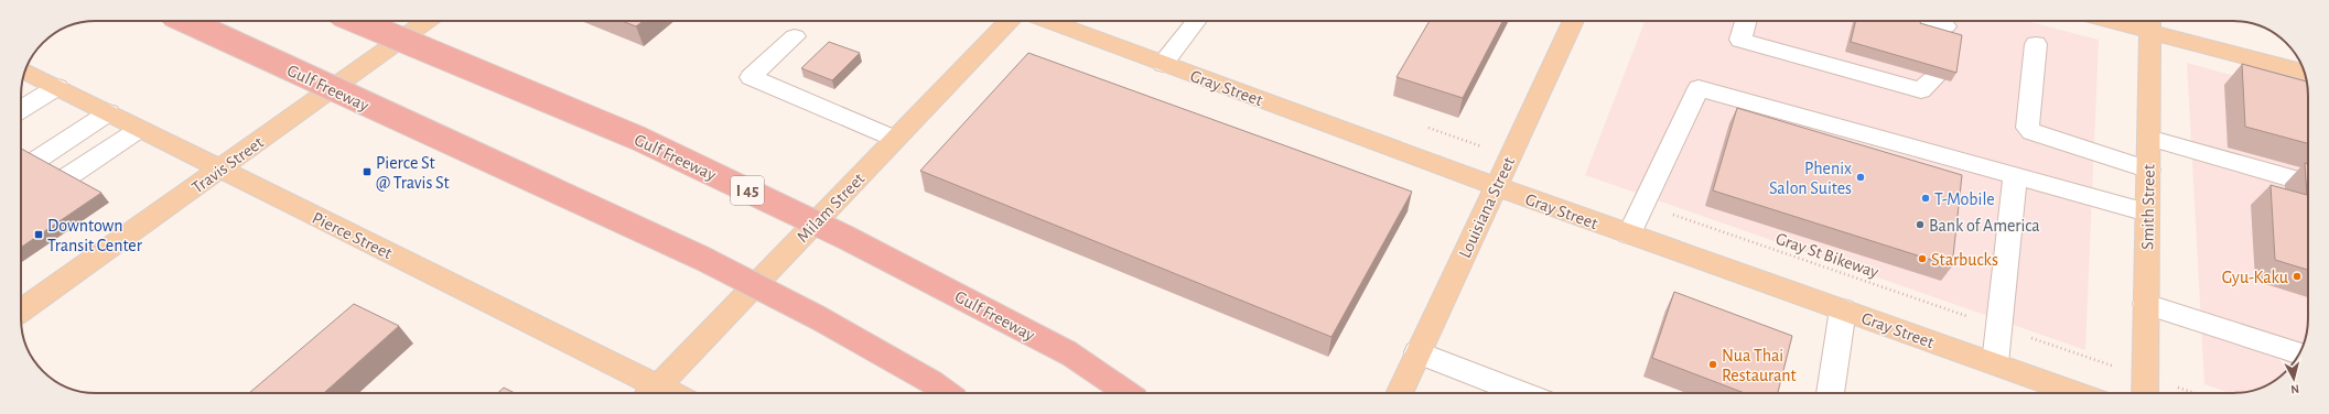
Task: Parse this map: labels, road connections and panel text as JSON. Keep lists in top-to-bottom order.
{
  "streets": {
    "highway": ["Gulf Freeway", "I 45"],
    "main road": [
      "Gray Street",
      "Travis Street",
      "Milam Street",
      "Louisiana Street",
      "Smith Street",
      "Pierce Street"
    ],
    "path": ["Gray St Bikeway"]
  },
  "crossings": [
    ["Gray Street", "Louisiana Street"],
    ["Travis Street", "Pierce Street"],
    ["Milam Street", "Pierce Street"]
  ],
  "places": {
    "transit": ["Pierce St @ Travis St", "Downtown Transit Center"],
    "other": [
      "Phenix Salon Suites",
      "T-Mobile",
      "Bank of America",
      "Starbucks",
      "Gyu-Kaku",
      "Nua Thai Restaurant"
    ]
  },
  "north": "bottom"
}
